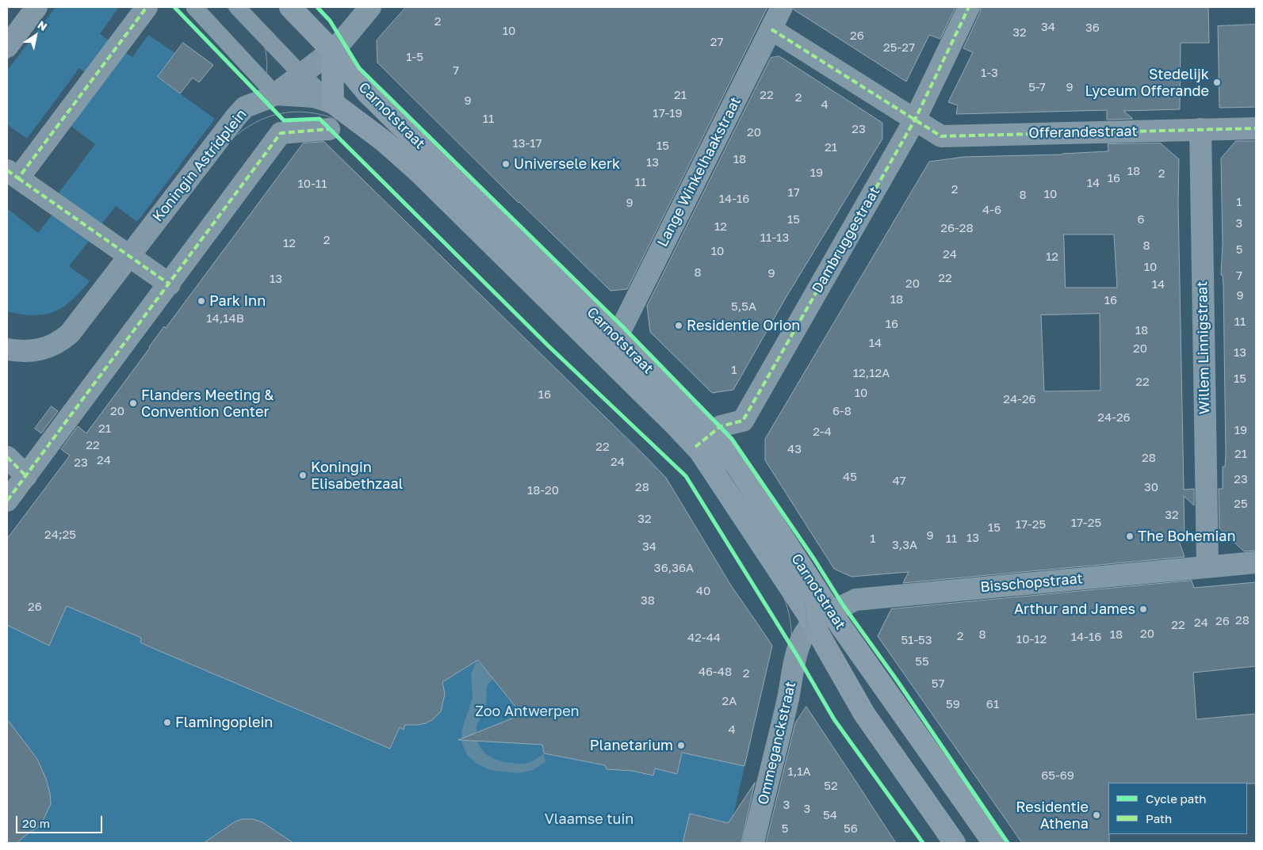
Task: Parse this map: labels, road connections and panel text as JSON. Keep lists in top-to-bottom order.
{
  "streets": {
    "main road": ["Carnotstraat"],
    "street": [
      "Offerandestraat",
      "Koningin Astridplein",
      "Lange Winkelhaakstraat",
      "Dambruggestraat",
      "Willem Linnigstraat",
      "Bisschopstraat",
      "Ommeganckstraat"
    ]
  },
  "crossings": [
    ["Carnotstraat", "Koningin Astridplein"],
    ["Carnotstraat", "Lange Winkelhaakstraat"],
    ["Carnotstraat", "Dambruggestraat"],
    ["Carnotstraat", "Bisschopstraat"],
    ["Carnotstraat", "Ommeganckstraat"],
    ["Offerandestraat", "Lange Winkelhaakstraat"],
    ["Offerandestraat", "Dambruggestraat"],
    ["Offerandestraat", "Willem Linnigstraat"],
    ["Willem Linnigstraat", "Bisschopstraat"],
    ["Bisschopstraat", "Ommeganckstraat"]
  ],
  "parks": ["Zoo Antwerpen", "Vlaamse tuin"],
  "places": [
    "Stedelijk Lyceum Offerande",
    "Universele kerk",
    "Park Inn",
    "Residentie Orion",
    "Flanders Meeting & Convention Center",
    "Koningin Elisabethzaal",
    "The Bohemian",
    "Arthur and James",
    "Flamingoplein",
    "Planetarium",
    "Residentie Athena"
  ],
  "house_numbers": [
    "2",
    "34",
    "36",
    "10",
    "32",
    "26",
    "27",
    "25-27",
    "1-5",
    "7",
    "1-3",
    "5-7",
    "9",
    "21",
    "22",
    "2",
    "9",
    "4",
    "17-19",
    "11",
    "23",
    "20",
    "13-17",
    "15",
    "21",
    "18",
    "13",
    "18",
    "19",
    "2",
    "16",
    "11",
    "14",
    "10-11",
    "2",
    "17",
    "10",
    "8",
    "14-16",
    "1",
    "9",
    "4-6",
    "15",
    "6",
    "3",
    "12",
    "26-28",
    "11-13",
    "2",
    "12",
    "8",
    "5",
    "10",
    "24",
    "12",
    "10",
    "8",
    "9",
    "7",
    "22",
    "13",
    "20",
    "14",
    "9",
    "18",
    "16",
    "5,5A",
    "14,14B",
    "11",
    "16",
    "18",
    "14",
    "20",
    "13",
    "1",
    "12,12A",
    "15",
    "22",
    "10",
    "16",
    "24-26",
    "20",
    "6-8",
    "24-26",
    "21",
    "19",
    "2-4",
    "22",
    "22",
    "43",
    "21",
    "28",
    "24",
    "24",
    "23",
    "45",
    "23",
    "47",
    "28",
    "30",
    "18-20",
    "25",
    "32",
    "32",
    "17-25",
    "17-25",
    "15",
    "24;25",
    "9",
    "13",
    "1",
    "11",
    "3,3A",
    "34",
    "36,36A",
    "40",
    "38",
    "26",
    "28",
    "26",
    "24",
    "22",
    "20",
    "8",
    "18",
    "2",
    "14-16",
    "42-44",
    "10-12",
    "51-53",
    "55",
    "46-48",
    "2",
    "57",
    "2A",
    "59",
    "61",
    "4",
    "1,1A",
    "65-69",
    "52",
    "3",
    "3",
    "54",
    "5",
    "56"
  ],
  "legend": ["Cycle path", "Path"],
  "scale_bar": "20 m",
  "north": "top right"
}
